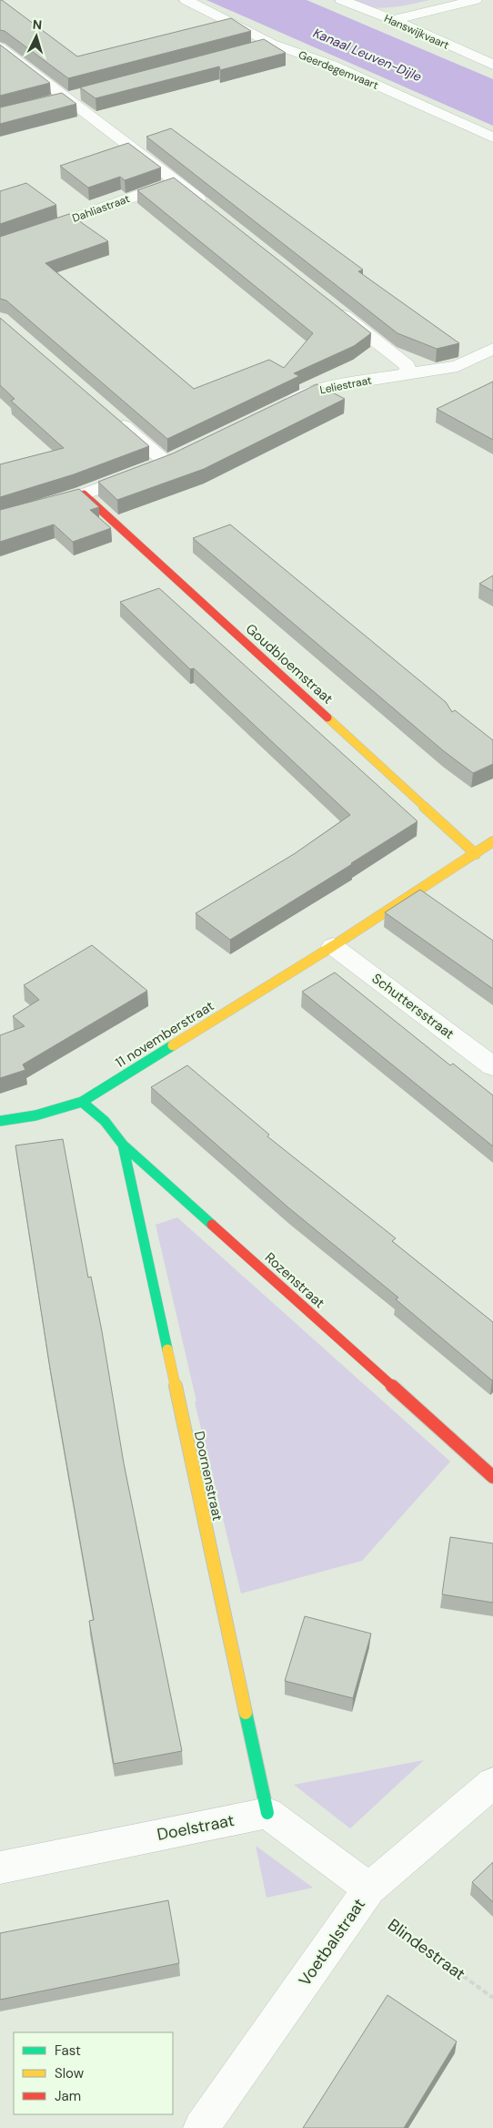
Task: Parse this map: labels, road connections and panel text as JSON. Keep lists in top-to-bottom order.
{
  "streets": {
    "street": [
      "Hanswijkvaart",
      "Geerdegemvaart",
      "Dahliastraat",
      "Leliestraat",
      "Goudbloemstraat",
      "Schuttersstraat",
      "11 novemberstraat",
      "Rozenstraat",
      "Doornenstraat",
      "Doelstraat",
      "Voetbalstraat"
    ],
    "path": ["Blindestraat"]
  },
  "crossings": [
    ["Goudbloemstraat", "11 novemberstraat"],
    ["Schuttersstraat", "11 novemberstraat"],
    ["11 novemberstraat", "Rozenstraat"],
    ["Rozenstraat", "Doornenstraat"],
    ["Doornenstraat", "Doelstraat"],
    ["Voetbalstraat", "Blindestraat"]
  ],
  "water": ["Kanaal Leuven-Dijle"],
  "legend": ["Fast", "Slow", "Jam"],
  "north": "top"
}
